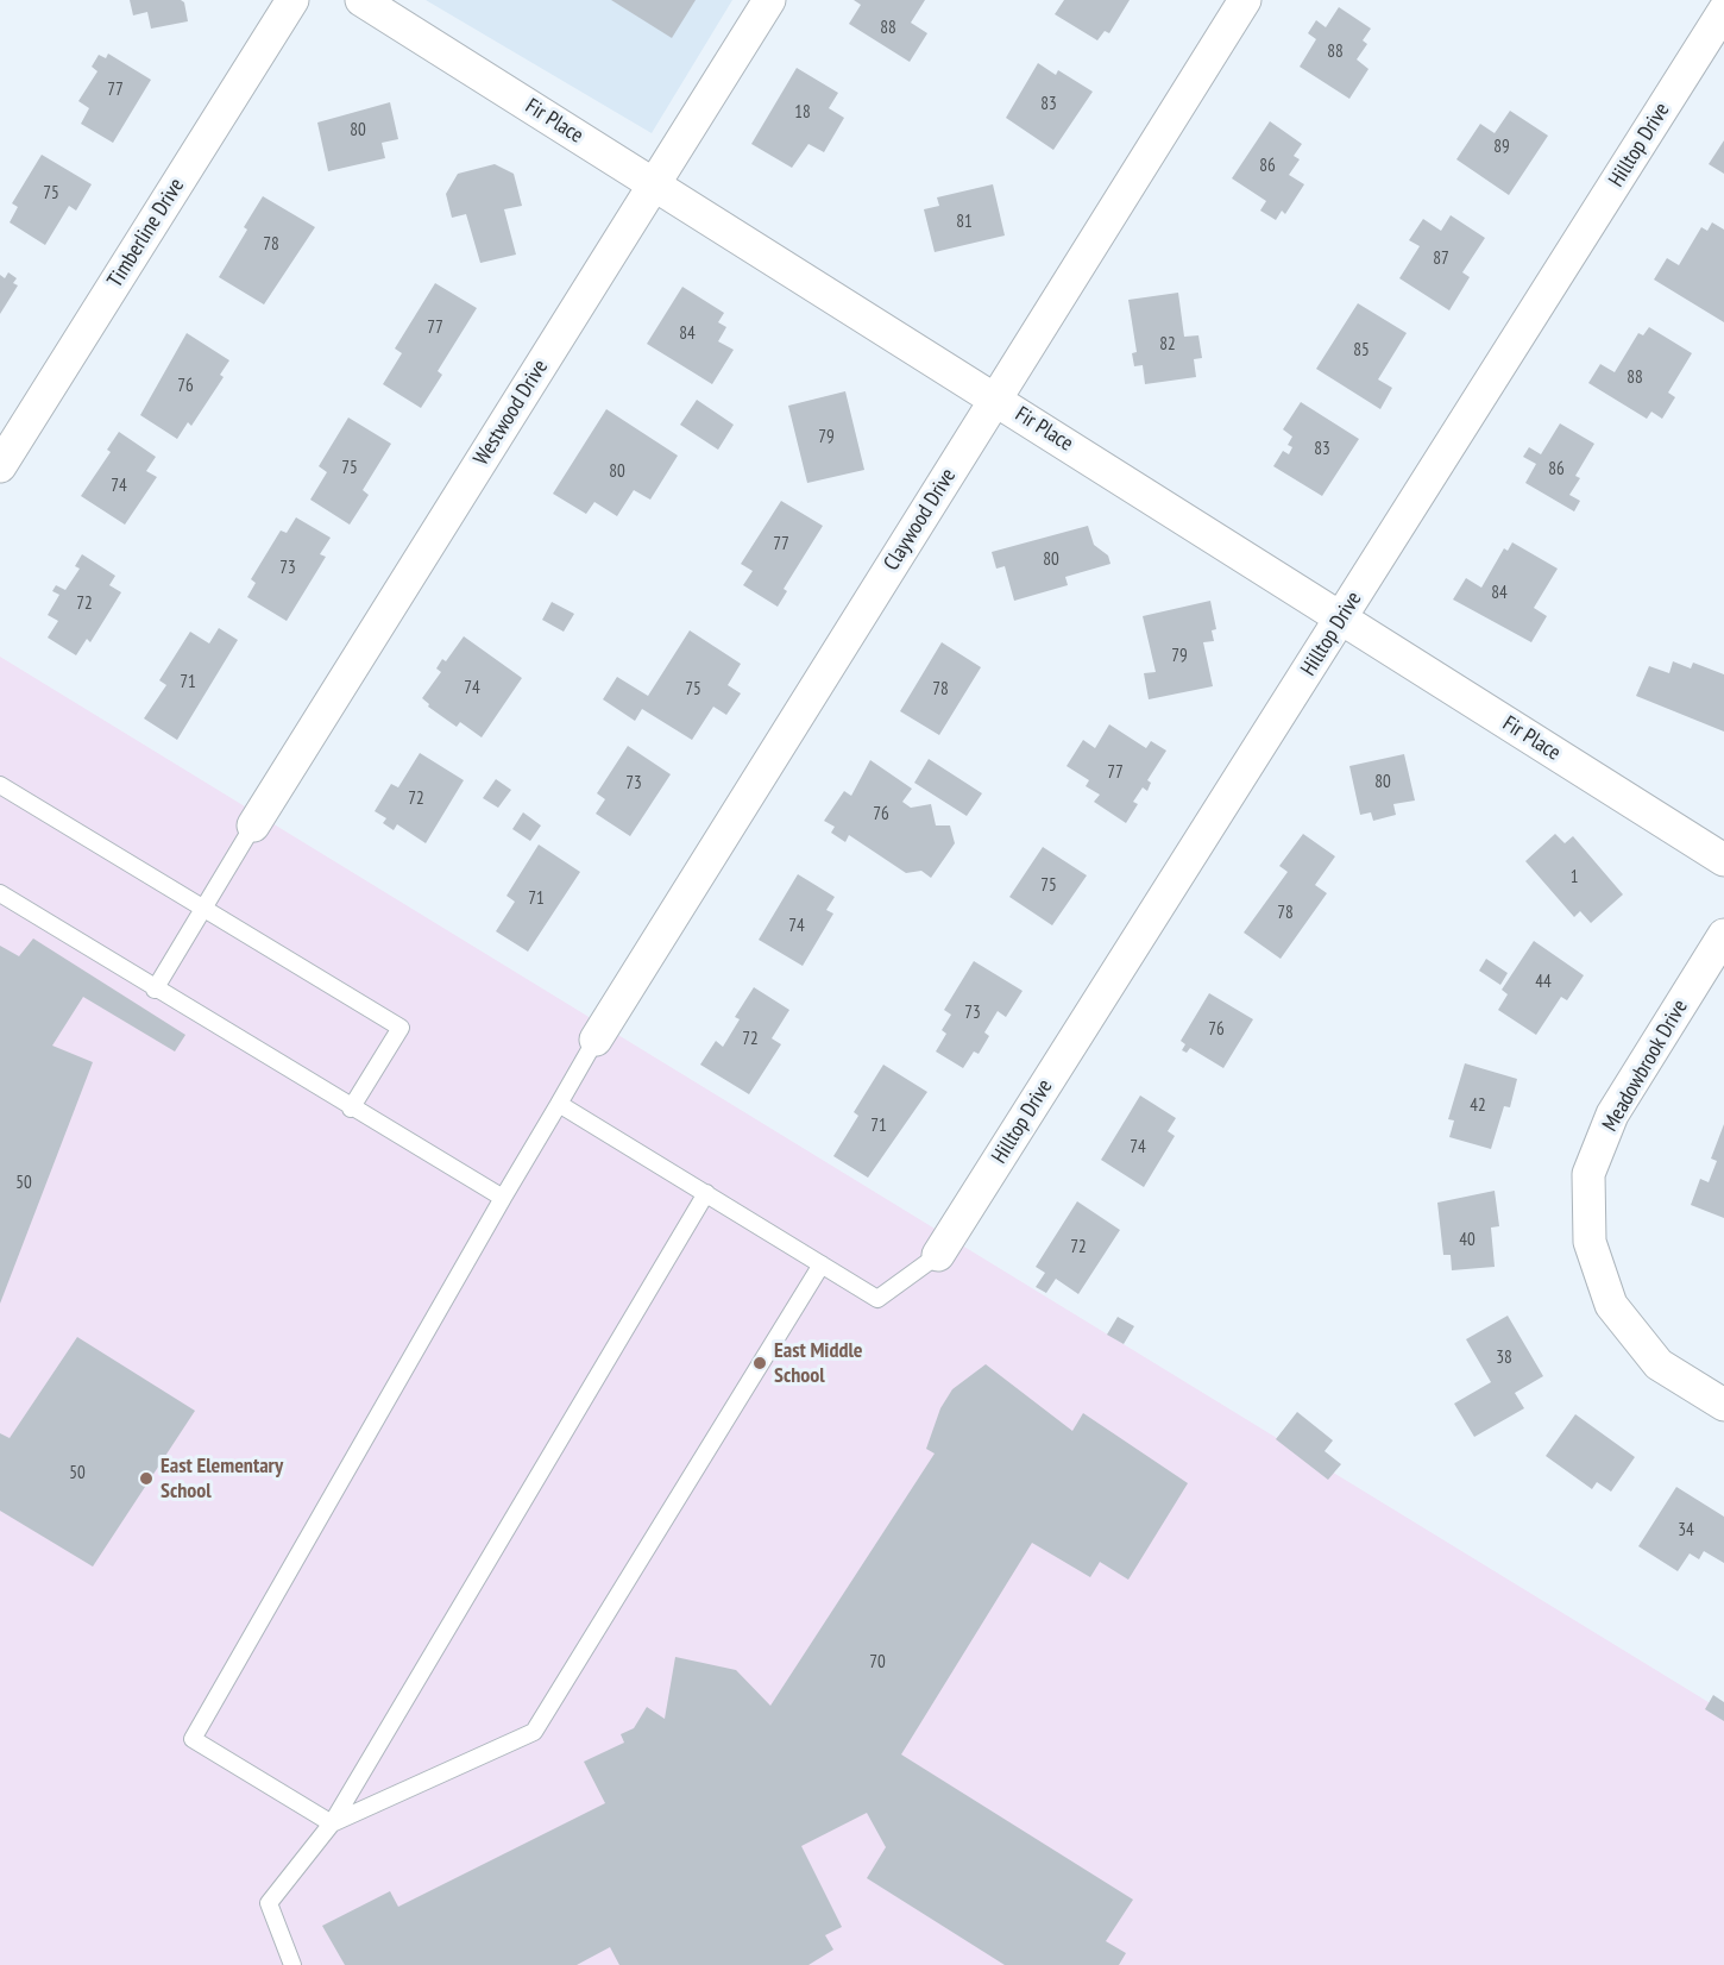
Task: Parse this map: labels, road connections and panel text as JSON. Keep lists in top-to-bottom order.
{
  "streets": {
    "street": [
      "Fir Place",
      "Hilltop Drive",
      "Timberline Drive",
      "Westwood Drive",
      "Claywood Drive",
      "Meadowbrook Drive"
    ]
  },
  "crossings": [
    ["Fir Place", "Hilltop Drive"],
    ["Fir Place", "Westwood Drive"],
    ["Fir Place", "Claywood Drive"]
  ],
  "places": ["East Middle School", "East Elementary School"],
  "house_numbers": [
    "88",
    "88",
    "77",
    "83",
    "18",
    "80",
    "89",
    "86",
    "75",
    "81",
    "78",
    "87",
    "77",
    "84",
    "82",
    "85",
    "88",
    "76",
    "79",
    "83",
    "75",
    "86",
    "80",
    "74",
    "77",
    "80",
    "73",
    "84",
    "72",
    "79",
    "71",
    "74",
    "75",
    "78",
    "77",
    "80",
    "73",
    "72",
    "76",
    "1",
    "75",
    "71",
    "78",
    "74",
    "44",
    "73",
    "76",
    "72",
    "42",
    "71",
    "74",
    "50",
    "40",
    "72",
    "38",
    "50",
    "34",
    "70"
  ]
}
